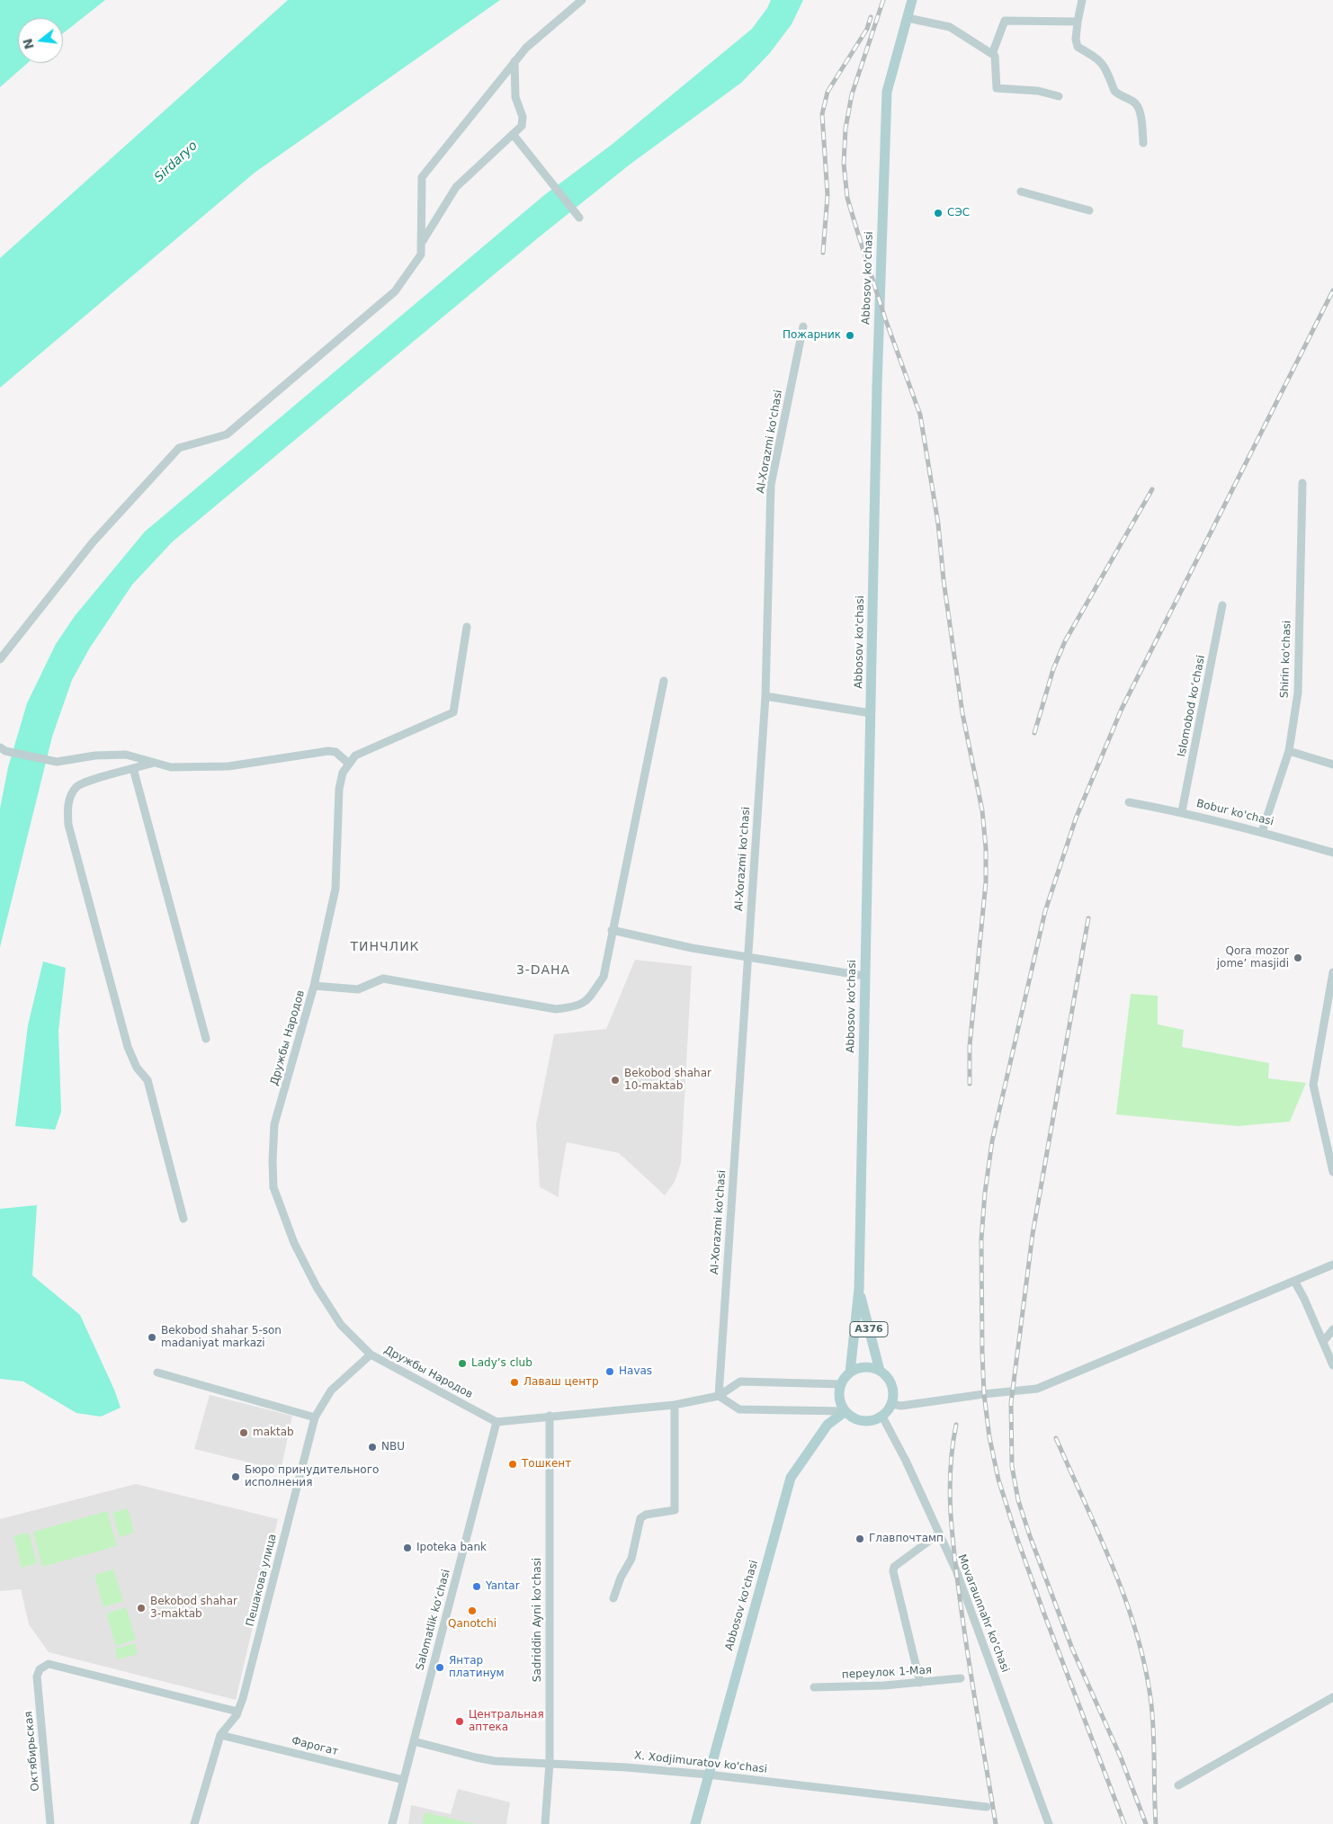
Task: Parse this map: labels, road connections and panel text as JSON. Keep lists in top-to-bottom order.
{
  "streets": {
    "main road": ["Abbosov ko'chasi", "A376"],
    "street": [
      "Al-Xorazmi ko'chasi",
      "Shirin ko'chasi",
      "Islomobod koʻchasi",
      "Bobur ko'chasi",
      "Дружбы Народов",
      "Пешакова улица",
      "Movaraunnahr ko'chasi",
      "Salomatlik ko‘chasi",
      "Sadriddin Ayni ko'chasi",
      "переулок 1-Мая",
      "Фарогат",
      "Октябирьская",
      "X. Xodjimuratov ko'chasi"
    ]
  },
  "crossings": [
    ["Abbosov ko'chasi", "Movaraunnahr ko'chasi"],
    ["Abbosov ko'chasi", "X. Xodjimuratov ko'chasi"],
    ["Shirin ko'chasi", "Bobur ko'chasi"],
    ["Islomobod koʻchasi", "Bobur ko'chasi"],
    ["Дружбы Народов", "Пешакова улица"],
    ["Дружбы Народов", "Salomatlik ko‘chasi"],
    ["Пешакова улица", "Фарогат"],
    ["Пешакова улица", "Октябирьская"],
    ["Salomatlik ko‘chasi", "Фарогат"],
    ["Salomatlik ko‘chasi", "X. Xodjimuratov ko'chasi"],
    ["Sadriddin Ayni ko'chasi", "X. Xodjimuratov ko'chasi"]
  ],
  "districts": ["ТИНЧЛИК", "3-DAHA"],
  "water": ["Sirdaryo"],
  "places": [
    "СЭС",
    "Пожарник",
    "Qora mozor jome’ masjidi",
    "Bekobod shahar 10-maktab",
    "Bekobod shahar 5-son madaniyat markazi",
    "Lady’s club",
    "Havas",
    "Лаваш центр",
    "maktab",
    "NBU",
    "Тошкент",
    "Бюро принудительного исполнения",
    "Главпочтамп",
    "Ipoteka bank",
    "Yantar",
    "Bekobod shahar 3-maktab",
    "Qanotchi",
    "Янтар платинум",
    "Центральная аптека"
  ],
  "north": "left"
}
